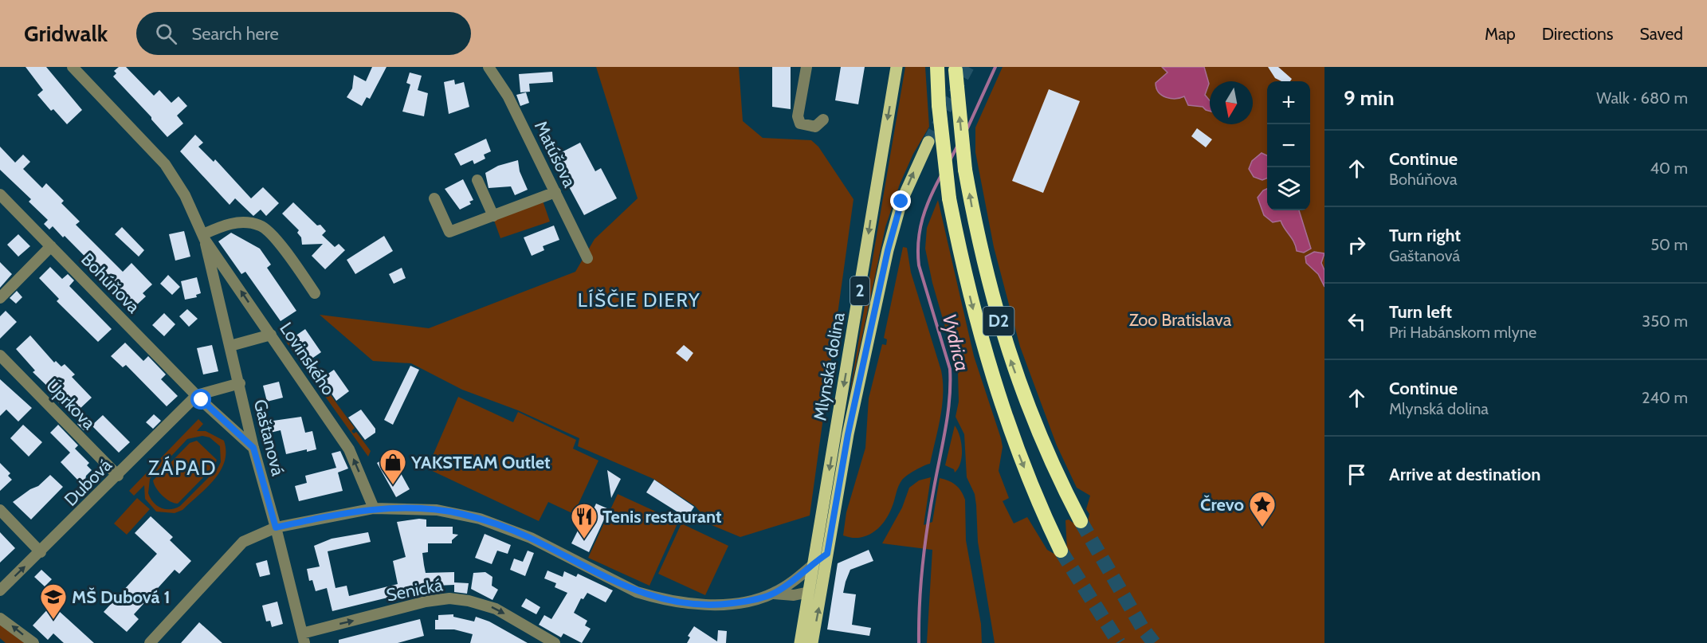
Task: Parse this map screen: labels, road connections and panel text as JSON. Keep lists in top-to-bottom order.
{
  "streets": {
    "highway": ["D2"],
    "main road": ["2", "Mlynská dolina"],
    "street": [
      "Matúšova",
      "Bohúňova",
      "Lovinského",
      "Úprkova",
      "Gaštanová",
      "Dubová",
      "Senická"
    ]
  },
  "crossings": [
    ["Bohúňova", "Gaštanová"],
    ["Bohúňova", "Dubová"],
    ["Lovinského", "Gaštanová"],
    ["Úprkova", "Dubová"],
    ["Gaštanová", "Senická"]
  ],
  "one_way": ["Lovinského"],
  "districts": ["LÍŠČIE DIERY", "ZÁPAD"],
  "water": ["Vydrica"],
  "parks": ["Zoo Bratislava"],
  "places": {
    "shop": ["YAKSTEAM Outlet"],
    "place": ["Črevo"],
    "restaurant": ["Tenis restaurant"],
    "school or university": ["MŠ Dubová 1"]
  },
  "north": "bottom",
  "page": {
    "header": "Gridwalk",
    "search": "Search here",
    "nav": ["Map", "Directions", "Saved"],
    "heading": ["9 min", "Walk · 680 m"],
    "map_buttons": ["+", "−"],
    "list": [
      ["Continue", "Bohúňova", "40 m"],
      ["Turn right", "Gaštanová", "50 m"],
      ["Turn left", "Pri Habánskom mlyne", "350 m"],
      ["Continue", "Mlynská dolina", "240 m"],
      "Arrive at destination"
    ]
  }
}
